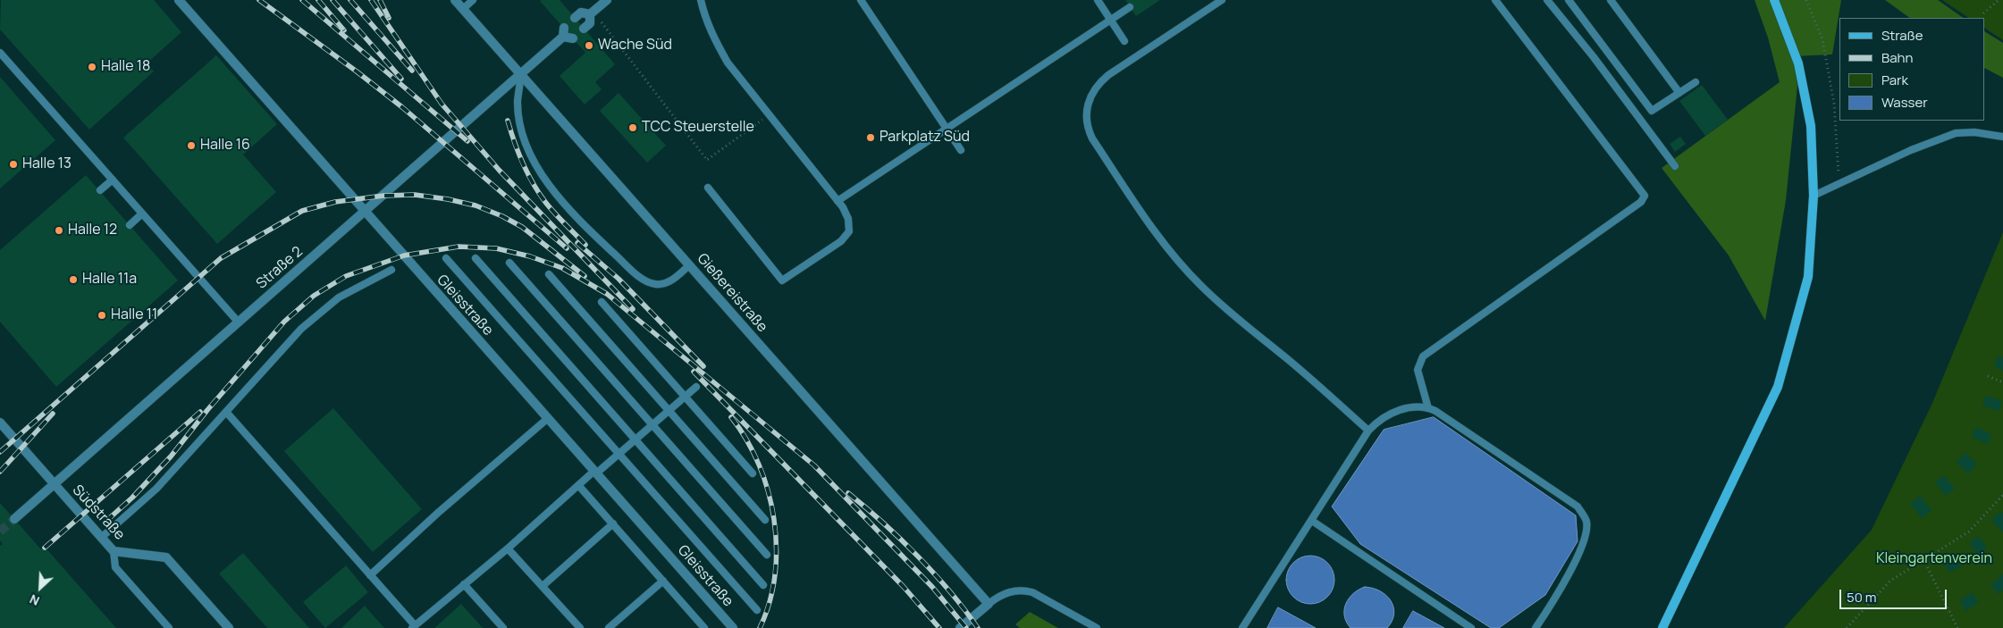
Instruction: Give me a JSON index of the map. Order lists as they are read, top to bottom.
{
  "streets": {
    "street": [
      "Straße 2",
      "Gießereistraße",
      "Gleisstraße",
      "Südstraße"
    ]
  },
  "crossings": [
    ["Straße 2", "Gießereistraße"],
    ["Straße 2", "Gleisstraße"],
    ["Straße 2", "Südstraße"]
  ],
  "parks": ["Kleingartenverein"],
  "places": [
    "Wache Süd",
    "Halle 18",
    "TCC Steuerstelle",
    "Parkplatz Süd",
    "Halle 16",
    "Halle 13",
    "Halle 12",
    "Halle 11a",
    "Halle 11"
  ],
  "legend": [
    "Straße",
    "Bahn",
    "Park",
    "Wasser"
  ],
  "scale_bar": "50 m",
  "north": "bottom left"
}
